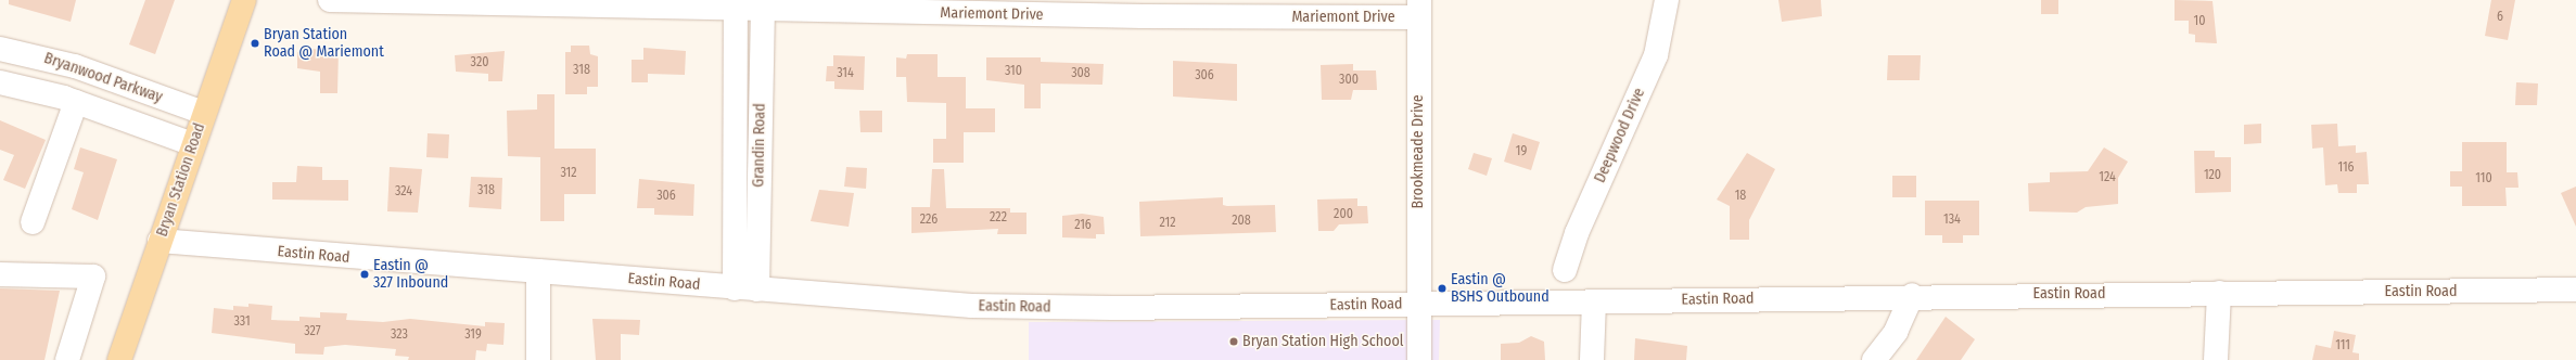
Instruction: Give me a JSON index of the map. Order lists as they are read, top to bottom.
{
  "streets": {
    "main road": ["Bryan Station Road"],
    "street": [
      "Mariemont Drive",
      "Bryanwood Parkway",
      "Deepwood Drive",
      "Grandin Road",
      "Brookmeade Drive",
      "Eastin Road"
    ]
  },
  "crossings": [
    ["Mariemont Drive", "Grandin Road"],
    ["Mariemont Drive", "Brookmeade Drive"],
    ["Bryanwood Parkway", "Bryan Station Road"],
    ["Grandin Road", "Eastin Road"],
    ["Brookmeade Drive", "Eastin Road"],
    ["Bryan Station Road", "Eastin Road"]
  ],
  "places": [
    "Bryan Station Road @ Mariemont",
    "Eastin @ 327 Inbound",
    "Eastin @ BSHS Outbound",
    "Bryan Station High School"
  ],
  "house_numbers": [
    "6",
    "10",
    "320",
    "318",
    "310",
    "314",
    "308",
    "306",
    "300",
    "19",
    "116",
    "312",
    "120",
    "124",
    "110",
    "318",
    "324",
    "306",
    "18",
    "200",
    "222",
    "226",
    "134",
    "208",
    "212",
    "216",
    "331",
    "327",
    "323",
    "319",
    "111"
  ]
}
